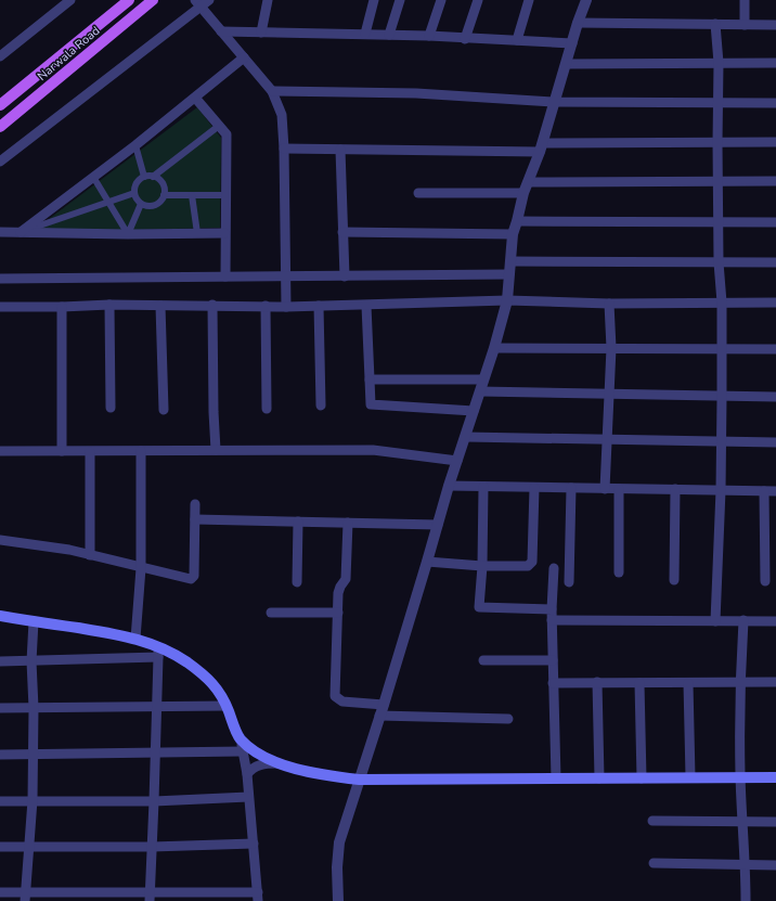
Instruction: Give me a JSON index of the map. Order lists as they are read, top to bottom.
{
  "streets": {
    "main road": ["Narwala Road"]
  }
}
